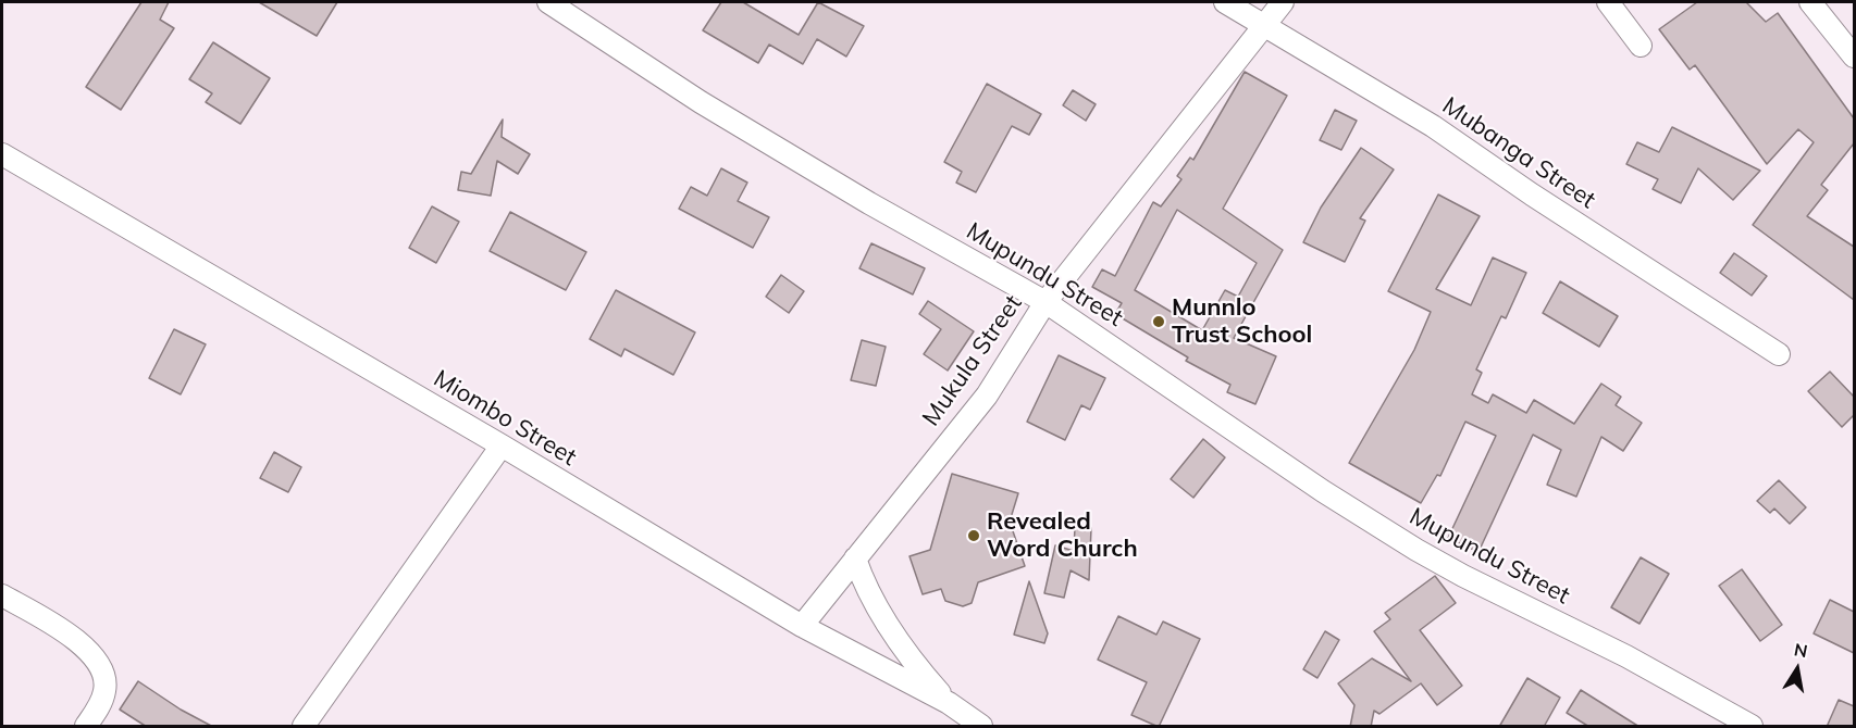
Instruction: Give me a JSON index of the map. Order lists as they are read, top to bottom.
{
  "streets": {
    "street": [
      "Mubanga Street",
      "Mupundu Street",
      "Mukula Street",
      "Miombo Street"
    ]
  },
  "crossings": [
    ["Mubanga Street", "Mukula Street"],
    ["Mupundu Street", "Mukula Street"],
    ["Mukula Street", "Miombo Street"]
  ],
  "places": ["Munnlo Trust School", "Revealed Word Church"],
  "north": "top"
}
